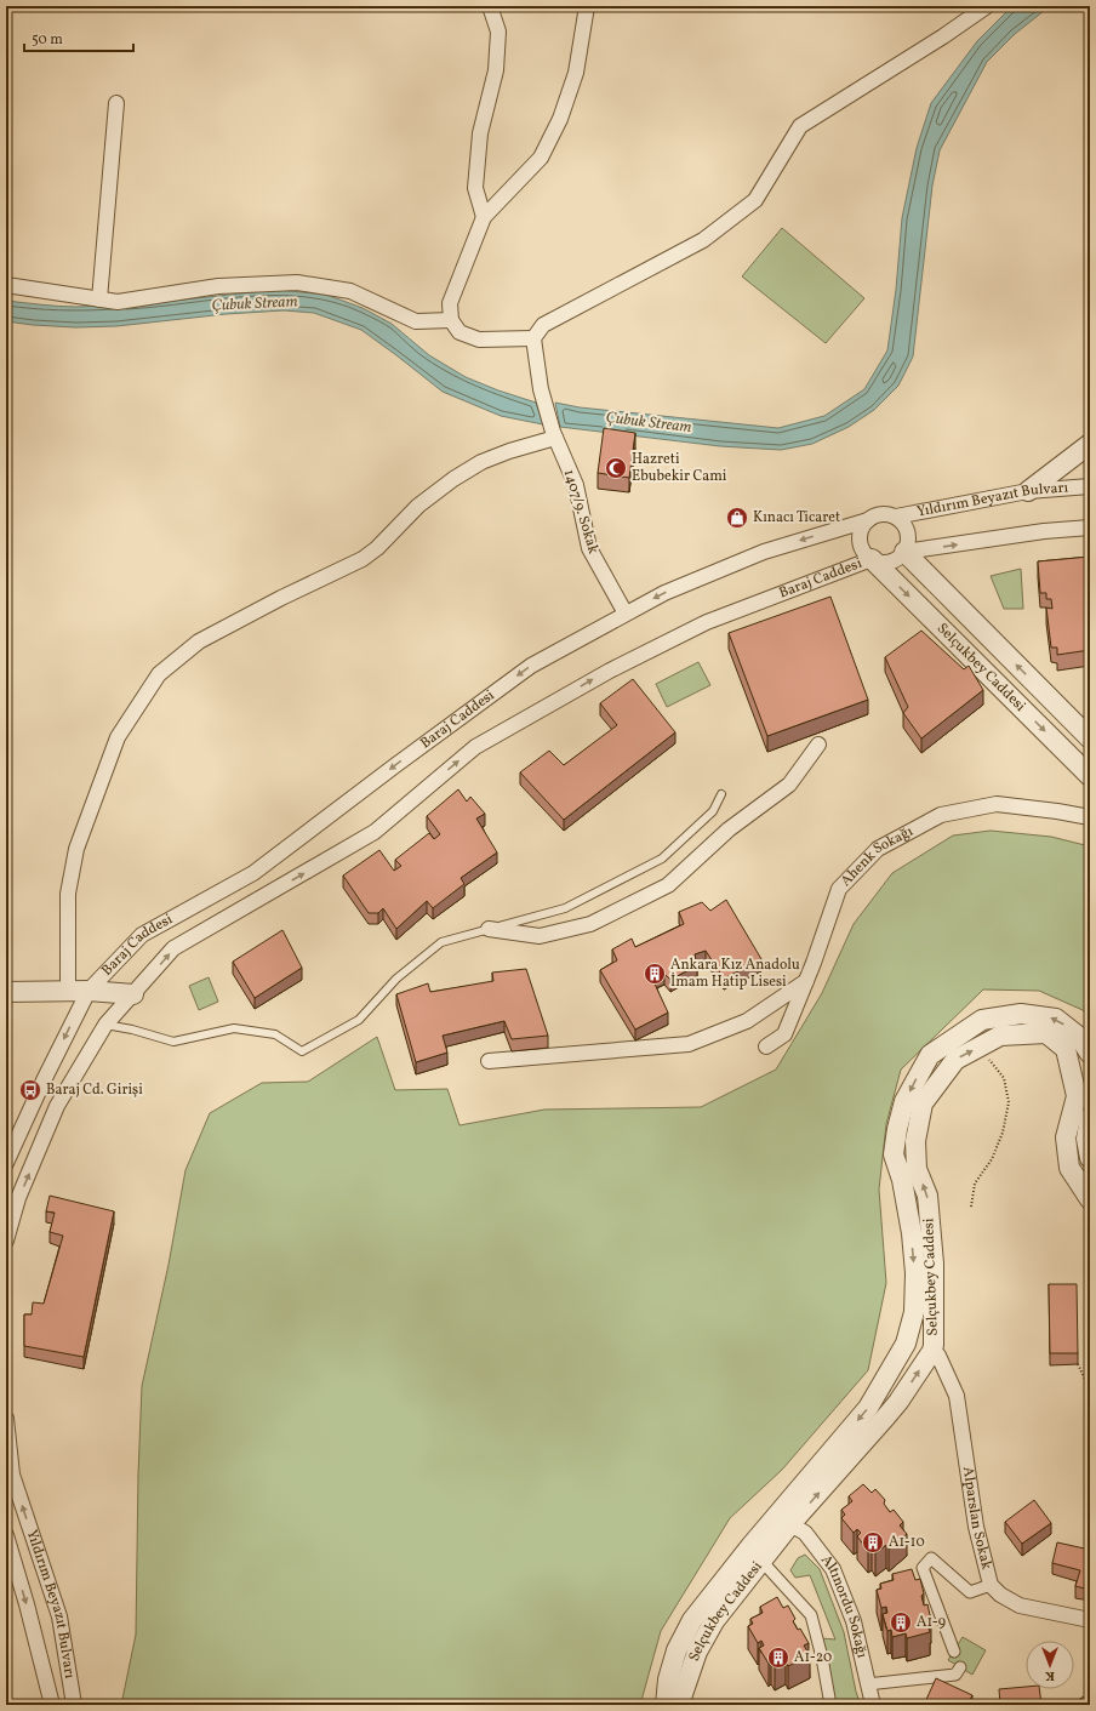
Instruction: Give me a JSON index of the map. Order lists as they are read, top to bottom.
{
  "streets": {
    "street": [
      "Yıldırım Beyazıt Bulvarı",
      "1407/9. Sokak",
      "Baraj Caddesi",
      "Selçukbey Caddesi",
      "Ahenk Sokağı",
      "Alparslan Sokak",
      "Altınordu Sokağı"
    ]
  },
  "crossings": [
    ["Yıldırım Beyazıt Bulvarı", "Baraj Caddesi"],
    ["Yıldırım Beyazıt Bulvarı", "Selçukbey Caddesi"],
    ["1407/9. Sokak", "Baraj Caddesi"],
    ["Baraj Caddesi", "Selçukbey Caddesi"],
    ["Selçukbey Caddesi", "Alparslan Sokak"],
    ["Selçukbey Caddesi", "Altınordu Sokağı"]
  ],
  "water": ["Çubuk Stream"],
  "places": {
    "mosque": ["Hazreti Ebubekir Cami"],
    "shop": ["Kınacı Ticaret"],
    "building": [
      "Ankara Kız Anadolu İmam Hatip Lisesi",
      "A1-10",
      "A1-9",
      "A1-20"
    ],
    "bus stop": ["Baraj Cd. Girişi"]
  },
  "scale_bar": "50 m",
  "north": "bottom"
}
